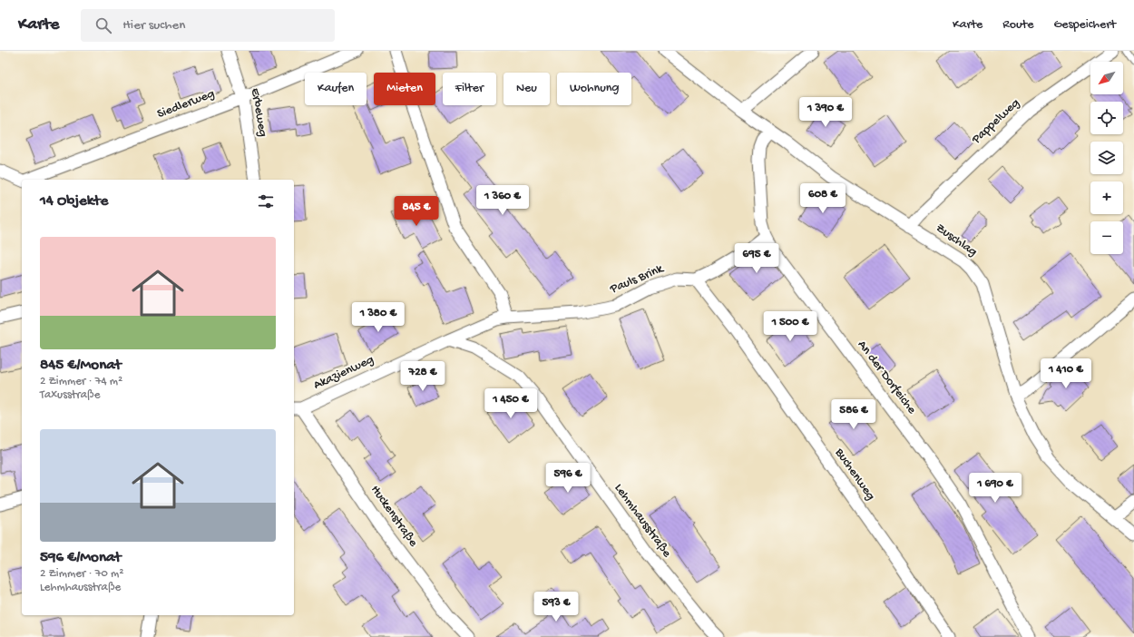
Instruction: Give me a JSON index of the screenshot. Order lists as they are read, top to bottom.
{
  "streets": {
    "street": [
      "Siedlerweg",
      "Erbeweg",
      "Pappelweg",
      "Zuschlag",
      "Pauls Brink",
      "Akazienweg",
      "An der Dorfeiche",
      "Buchenweg",
      "Huckenstraße",
      "Lehmhausstraße"
    ]
  },
  "crossings": [
    ["Siedlerweg", "Erbeweg"],
    ["Pappelweg", "Zuschlag"],
    ["Zuschlag", "An der Dorfeiche"],
    ["Pauls Brink", "Akazienweg"],
    ["Pauls Brink", "An der Dorfeiche"],
    ["Pauls Brink", "Buchenweg"],
    ["Akazienweg", "Huckenstraße"],
    ["Akazienweg", "Lehmhausstraße"]
  ],
  "north": "bottom left",
  "page": {
    "header": "Karte",
    "search": "Hier suchen",
    "nav": ["Karte", "Route", "Gespeichert"],
    "map_buttons": ["+", "−"],
    "chip": [
      "Kaufen",
      "Mieten",
      "Filter",
      "Neu",
      "Wohnung"
    ],
    "price": [
      "1 390 €",
      "608 €",
      "1 360 €",
      "845 €",
      "695 €",
      "1 380 €",
      "1 500 €",
      "1 410 €",
      "728 €",
      "1 450 €",
      "586 €",
      "596 €",
      "1 690 €",
      "593 €"
    ],
    "heading": "14 Objekte",
    "list": [
      {
        "name": "845 €/Monat",
        "note": "2 Zimmer · 74 m² · Taxusstraße"
      },
      {
        "name": "596 €/Monat",
        "note": "2 Zimmer · 70 m² · Lehmhausstraße"
      }
    ]
  }
}
